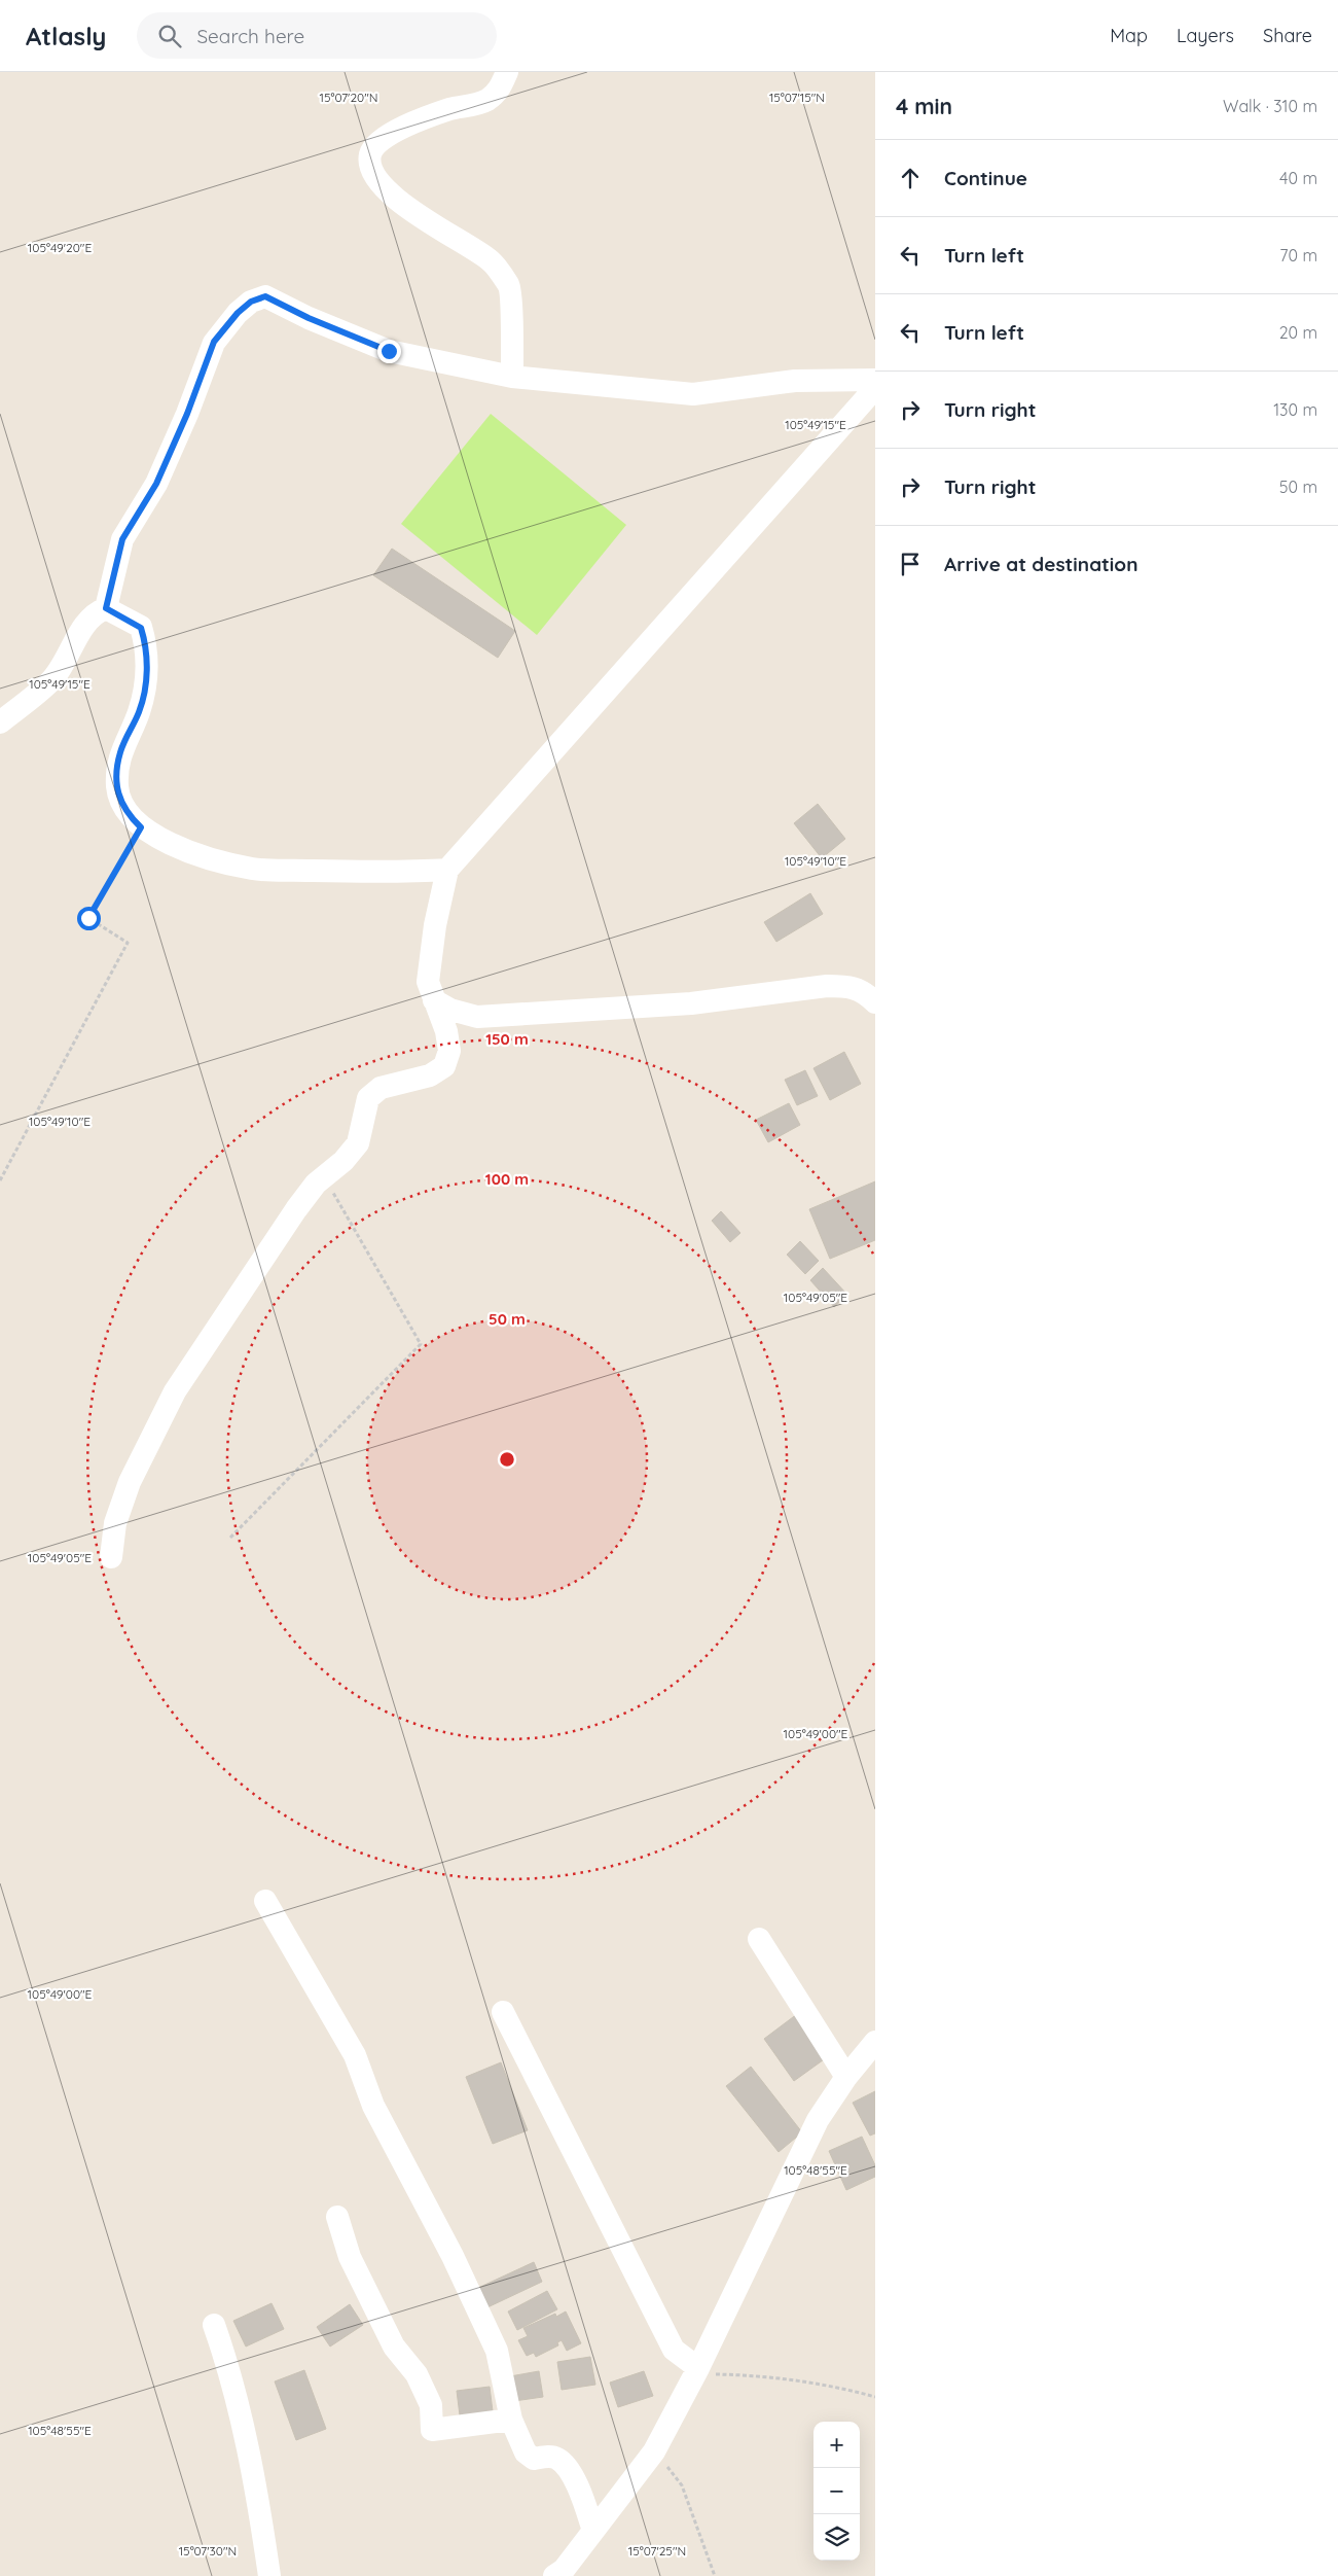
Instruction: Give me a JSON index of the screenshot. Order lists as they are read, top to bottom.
{
  "page": {
    "header": "Atlasly",
    "search": "Search here",
    "nav": ["Map", "Layers", "Share"],
    "heading": ["4 min", "Walk · 310 m"],
    "list": [
      ["Continue", "40 m"],
      ["Turn left", "70 m"],
      ["Turn left", "20 m"],
      ["Turn right", "130 m"],
      ["Turn right", "50 m"],
      "Arrive at destination"
    ],
    "map_buttons": ["+", "−"]
  },
  "coordinates": [
    "15°07'20\"N",
    "15°07'15\"N",
    "105°49'20\"E",
    "105°49'15\"E",
    "105°49'10\"E",
    "105°49'05\"E",
    "105°49'00\"E",
    "105°48'55\"E",
    "15°07'30\"N",
    "15°07'25\"N"
  ],
  "rings": ["150 m", "100 m", "50 m"]
}
